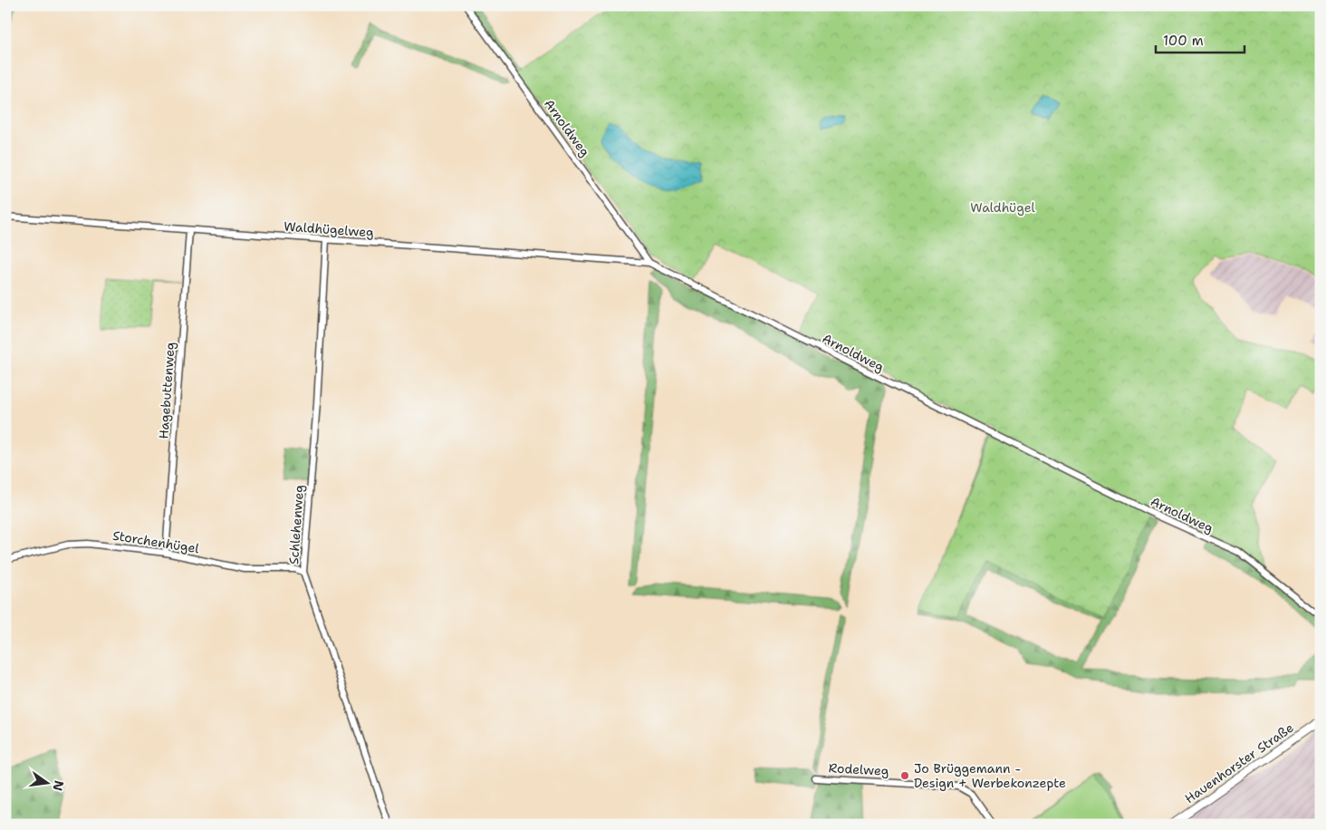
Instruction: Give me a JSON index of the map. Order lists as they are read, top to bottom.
{
  "streets": {
    "street": [
      "Arnoldweg",
      "Waldhügelweg",
      "Hagebuttenweg",
      "Schlehenweg",
      "Storchenhügel",
      "Hauenhorster Straße",
      "Rodelweg"
    ]
  },
  "crossings": [
    ["Arnoldweg", "Waldhügelweg"],
    ["Waldhügelweg", "Hagebuttenweg"],
    ["Waldhügelweg", "Schlehenweg"],
    ["Hagebuttenweg", "Storchenhügel"],
    ["Schlehenweg", "Storchenhügel"]
  ],
  "parks": ["Waldhügel"],
  "places": ["Jo Brüggemann - Design + Werbekonzepte"],
  "scale_bar": "100 m",
  "north": "right"
}
